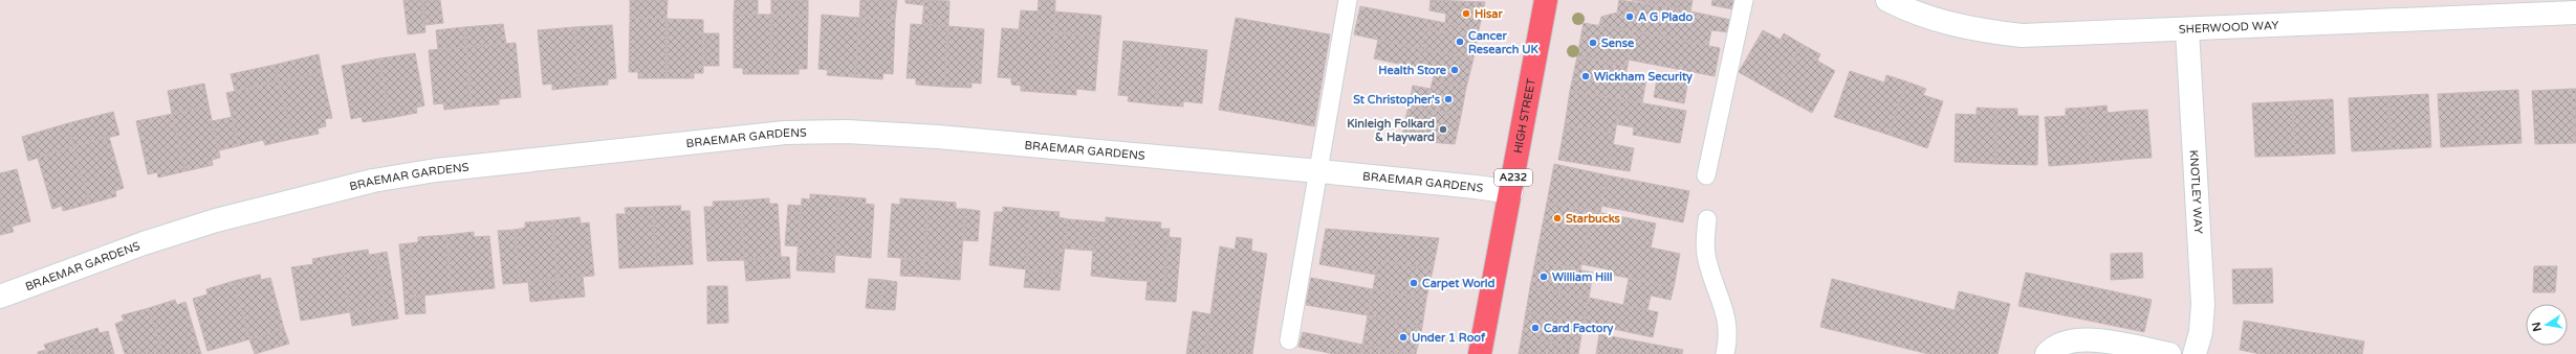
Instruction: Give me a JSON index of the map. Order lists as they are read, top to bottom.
{
  "streets": {
    "highway": ["HIGH STREET", "A232"],
    "street": ["SHERWOOD WAY", "BRAEMAR GARDENS", "KNOTLEY WAY"]
  },
  "crossings": [
    ["SHERWOOD WAY", "KNOTLEY WAY"],
    ["HIGH STREET", "BRAEMAR GARDENS"]
  ],
  "places": [
    "Hisar",
    "A G Plado",
    "Cancer Research UK",
    "Sense",
    "Health Store",
    "Wickham Security",
    "St Christopher's",
    "Kinleigh Folkard & Hayward",
    "Starbucks",
    "William Hill",
    "Carpet World",
    "Card Factory",
    "Under 1 Roof"
  ],
  "north": "left"
}
